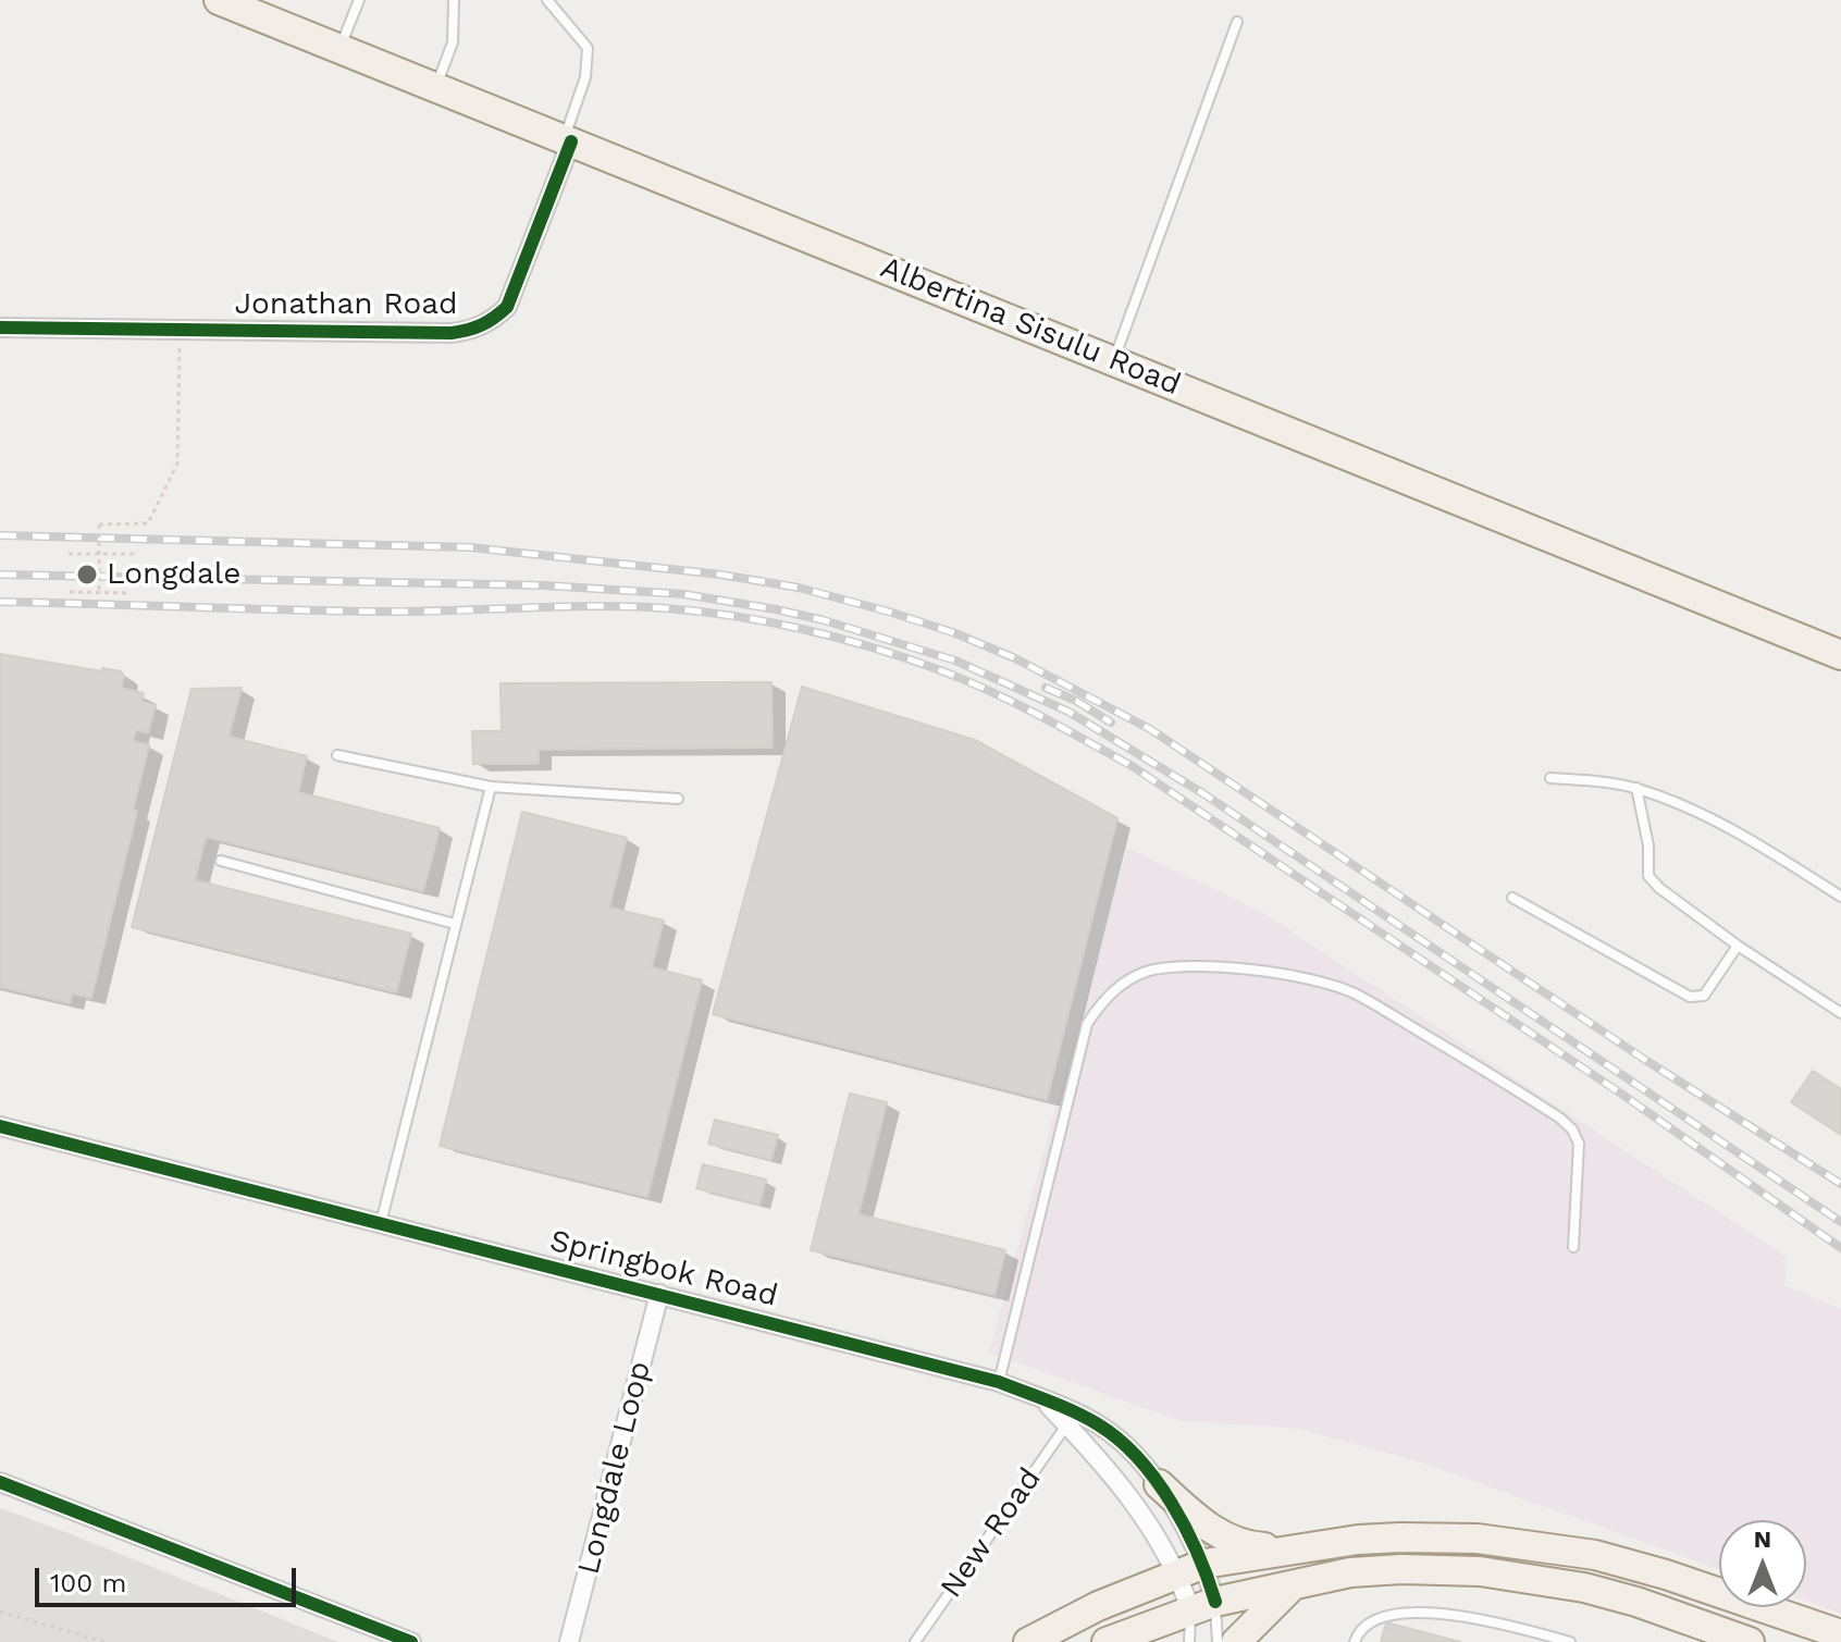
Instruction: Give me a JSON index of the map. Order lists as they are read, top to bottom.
{
  "streets": {
    "main road": ["Albertina Sisulu Road"],
    "street": ["Jonathan Road", "Springbok Road", "Longdale Loop"],
    "lane": ["New Road"]
  },
  "crossings": [
    ["Jonathan Road", "Albertina Sisulu Road"],
    ["Springbok Road", "Longdale Loop"],
    ["Springbok Road", "New Road"]
  ],
  "places": ["Longdale"],
  "scale_bar": "100 m",
  "north": "top"
}
